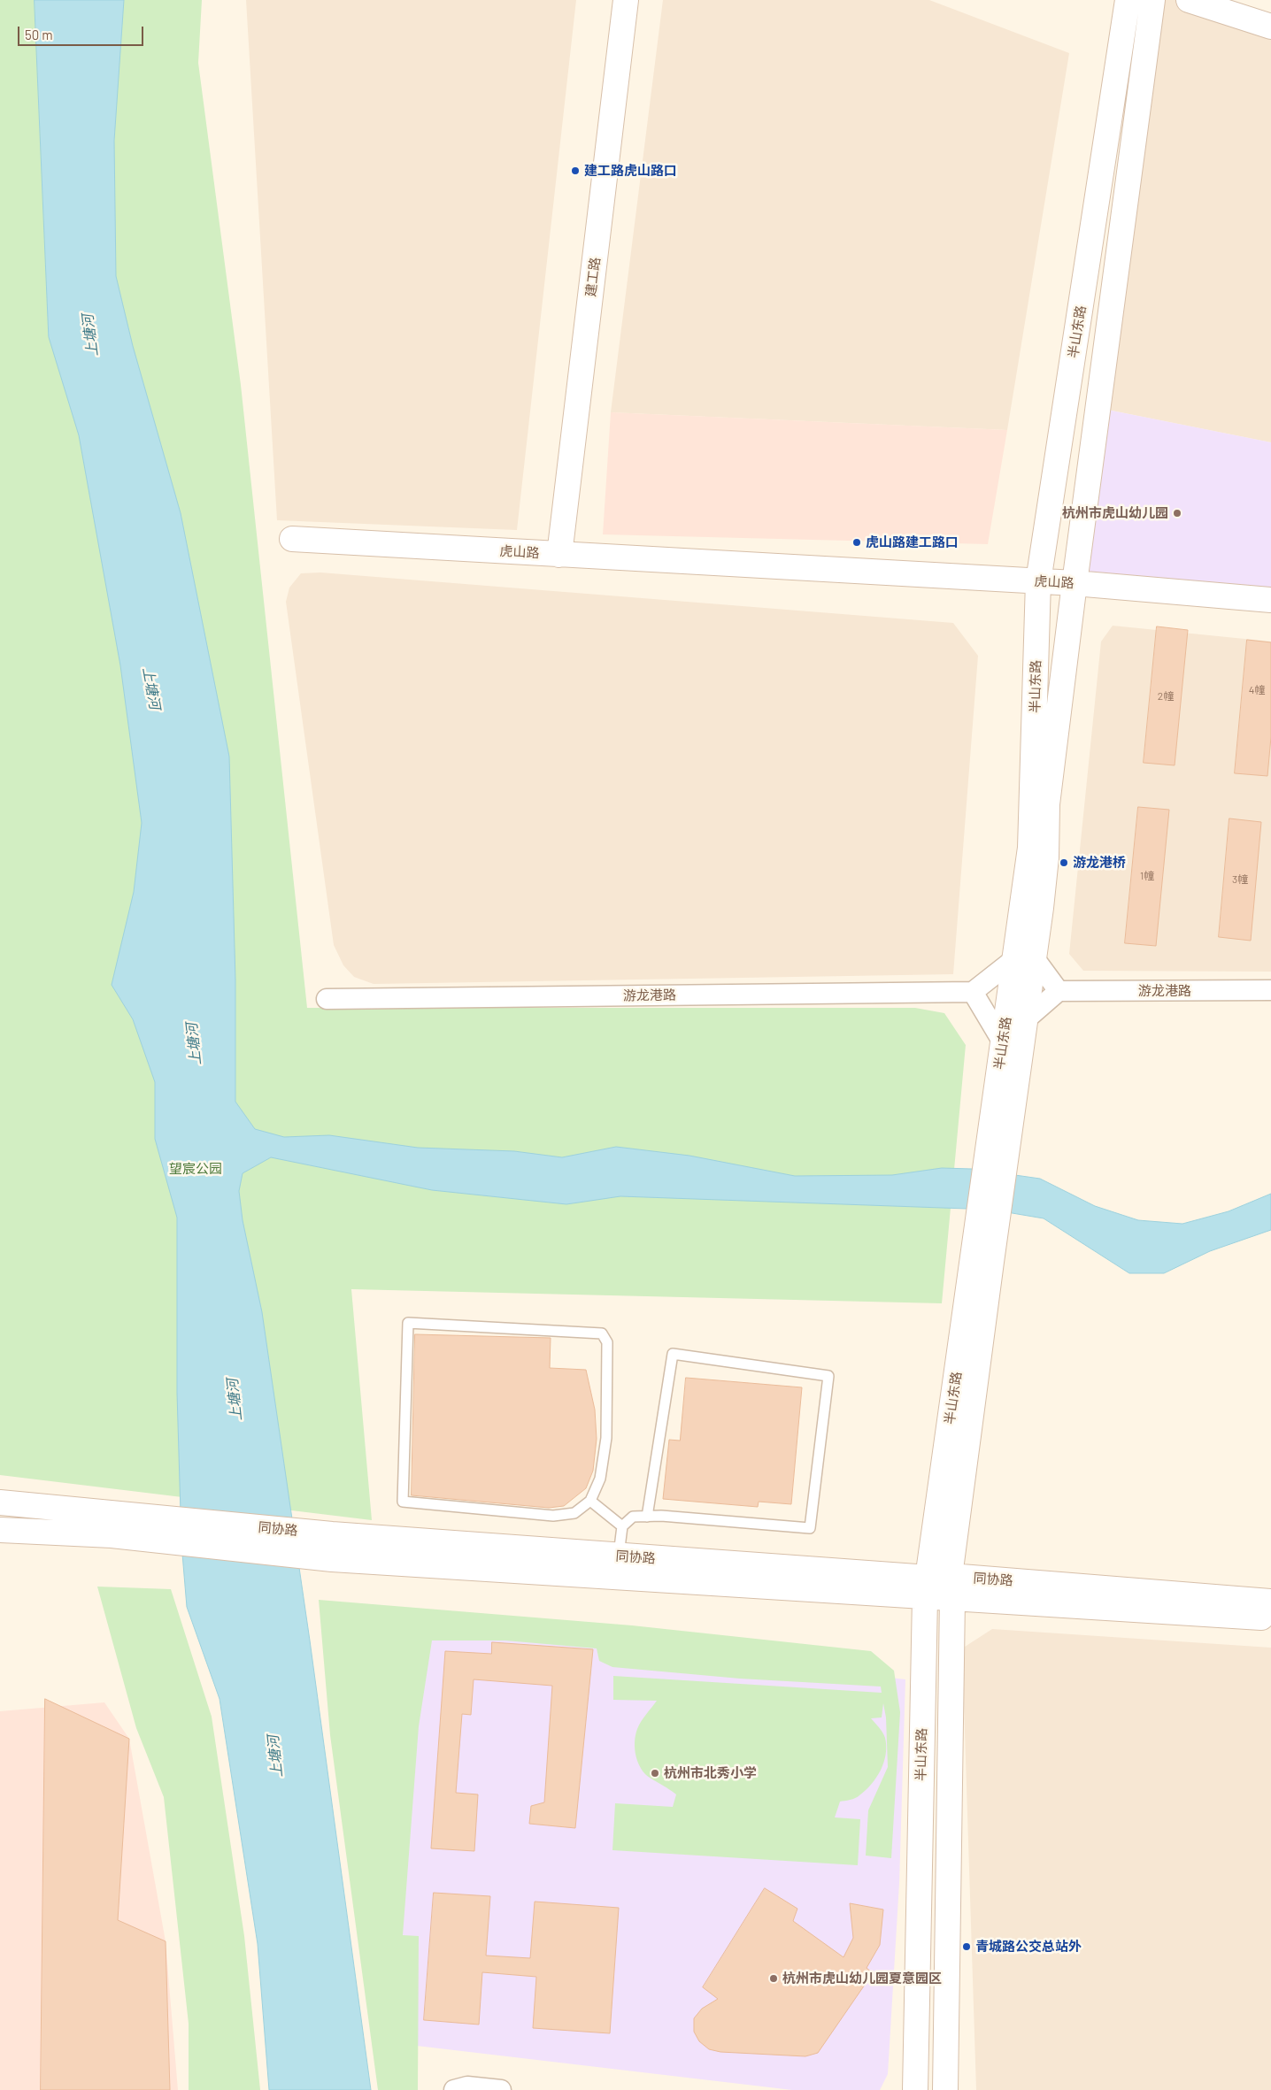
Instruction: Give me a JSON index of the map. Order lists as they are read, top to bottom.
{
  "streets": {
    "main road": [
      "建工路",
      "半山东路",
      "虎山路",
      "同协路"
    ],
    "street": ["游龙港路"]
  },
  "crossings": [
    ["建工路", "虎山路"],
    ["半山东路", "虎山路"],
    ["半山东路", "同协路"]
  ],
  "water": ["上塘河"],
  "parks": ["望宸公园"],
  "places": [
    "建工路虎山路口",
    "杭州市虎山幼儿园",
    "虎山路建工路口",
    "游龙港桥",
    "杭州市北秀小学",
    "青城路公交总站外",
    "杭州市虎山幼儿园夏意园区"
  ],
  "house_numbers": [
    "4幢",
    "2幢",
    "1幢",
    "3幢"
  ],
  "scale_bar": "50 m"
}
